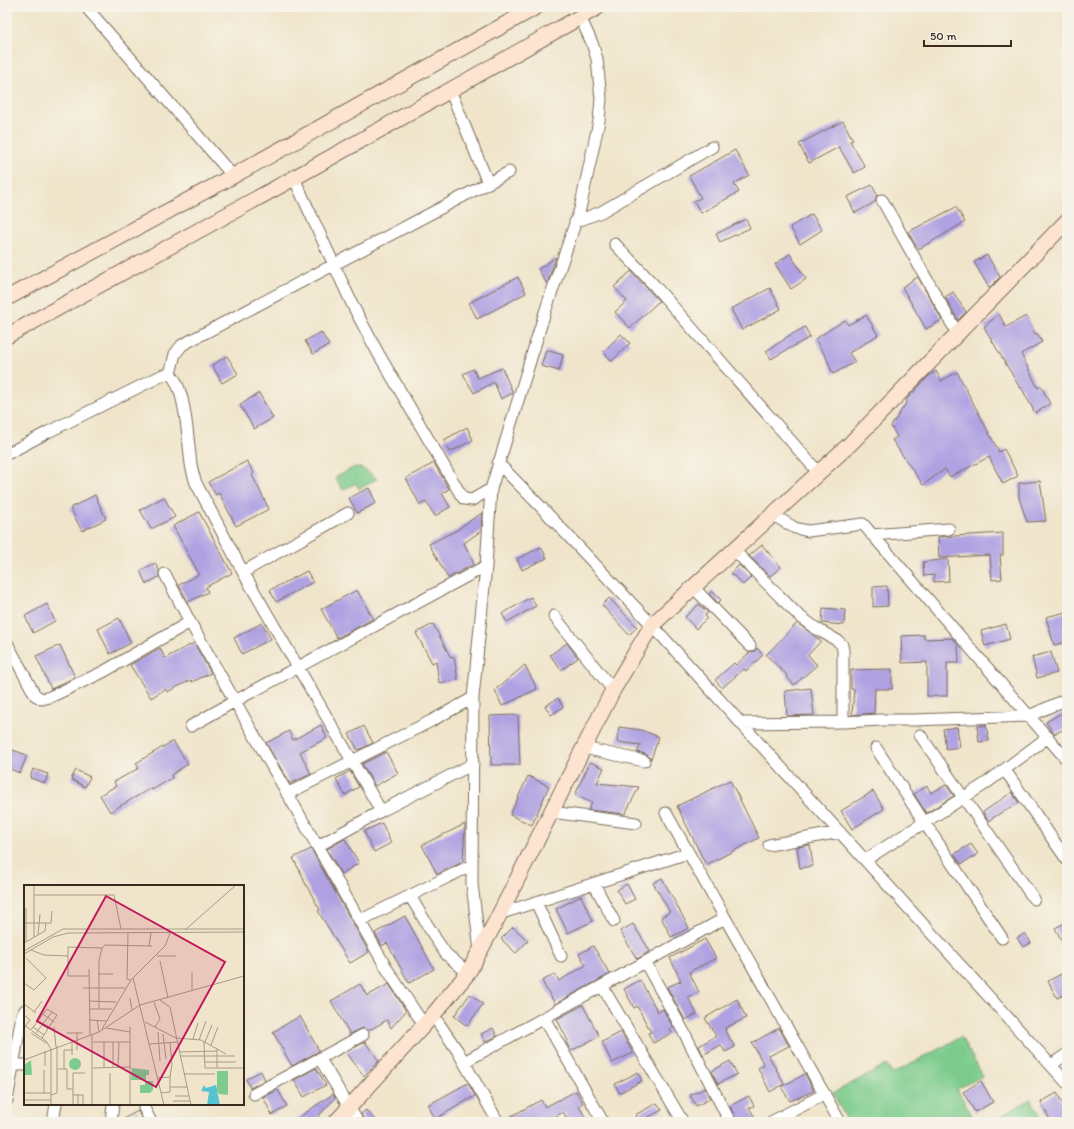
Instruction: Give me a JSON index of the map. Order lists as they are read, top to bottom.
{
  "scale_bar": "50 m"
}
